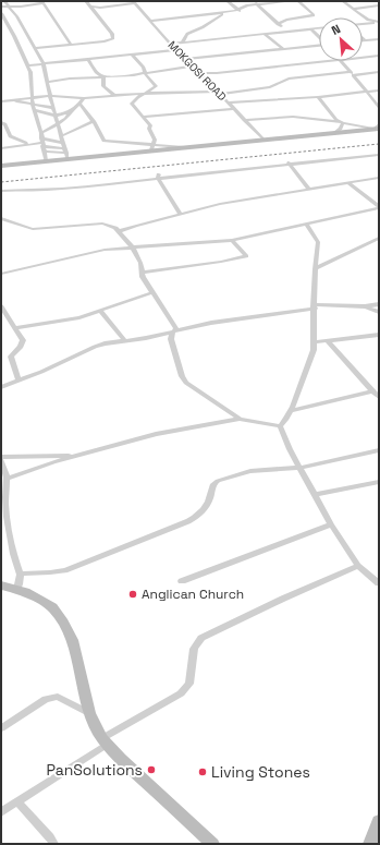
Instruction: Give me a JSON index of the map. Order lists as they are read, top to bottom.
{
  "streets": {
    "street": ["MOKGOSI ROAD"]
  },
  "places": ["Anglican Church", "PanSolutions", "Living Stones"],
  "north": "top left"
}
